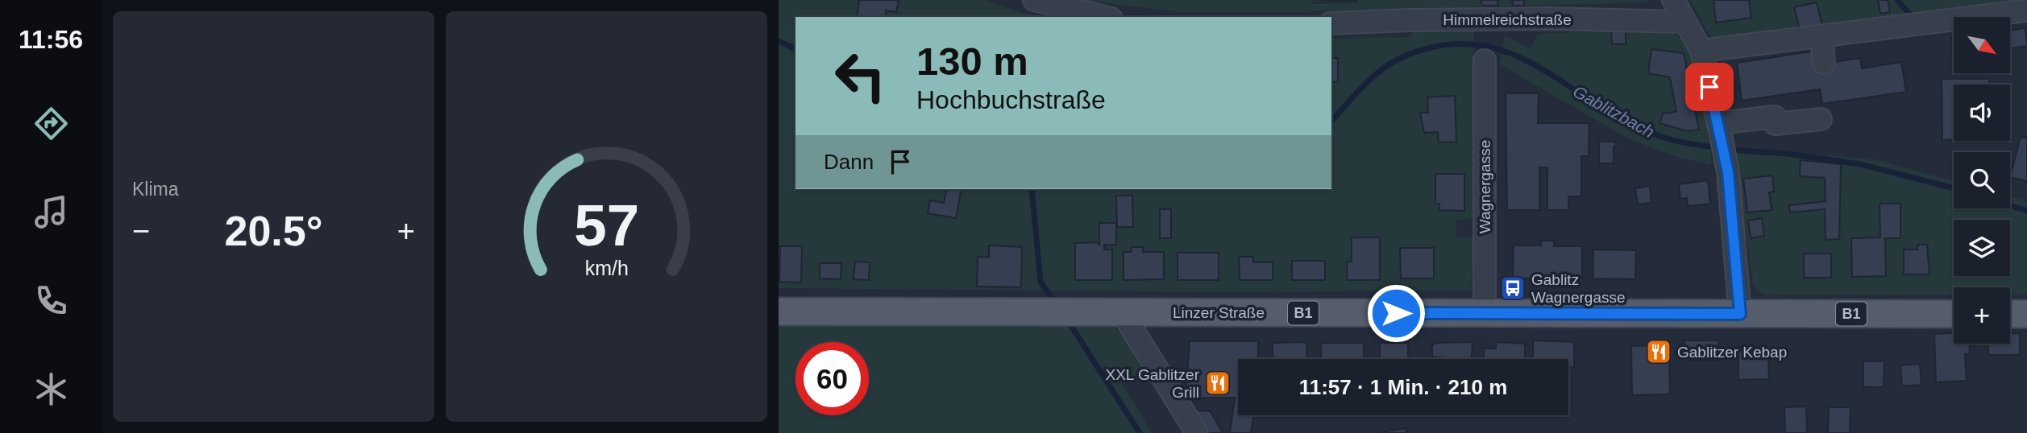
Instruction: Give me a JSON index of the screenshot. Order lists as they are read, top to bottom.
{
  "streets": {
    "main road": ["Linzer Straße", "B1"],
    "street": ["Himmelreichstraße", "Wagnergasse"]
  },
  "crossings": [
    ["Wagnergasse", "Linzer Straße"]
  ],
  "water": ["Gablitzbach"],
  "places": {
    "bus stop": ["Gablitz Wagnergasse"],
    "restaurant": ["Gablitzer Kebap", "XXL Gablitzer Grill"]
  },
  "north": "bottom right",
  "page": {
    "tabs": "11:56",
    "tile": "Klima",
    "map_buttons": "+",
    "turn": ["130 m", "Hochbuchstraße"],
    "then": "Dann",
    "heat": ["−", "20.5°", "+"],
    "limit": "60",
    "trip": "11:57 · 1 Min. · 210 m",
    "gauge": ["57", "km/h"]
  }
}
